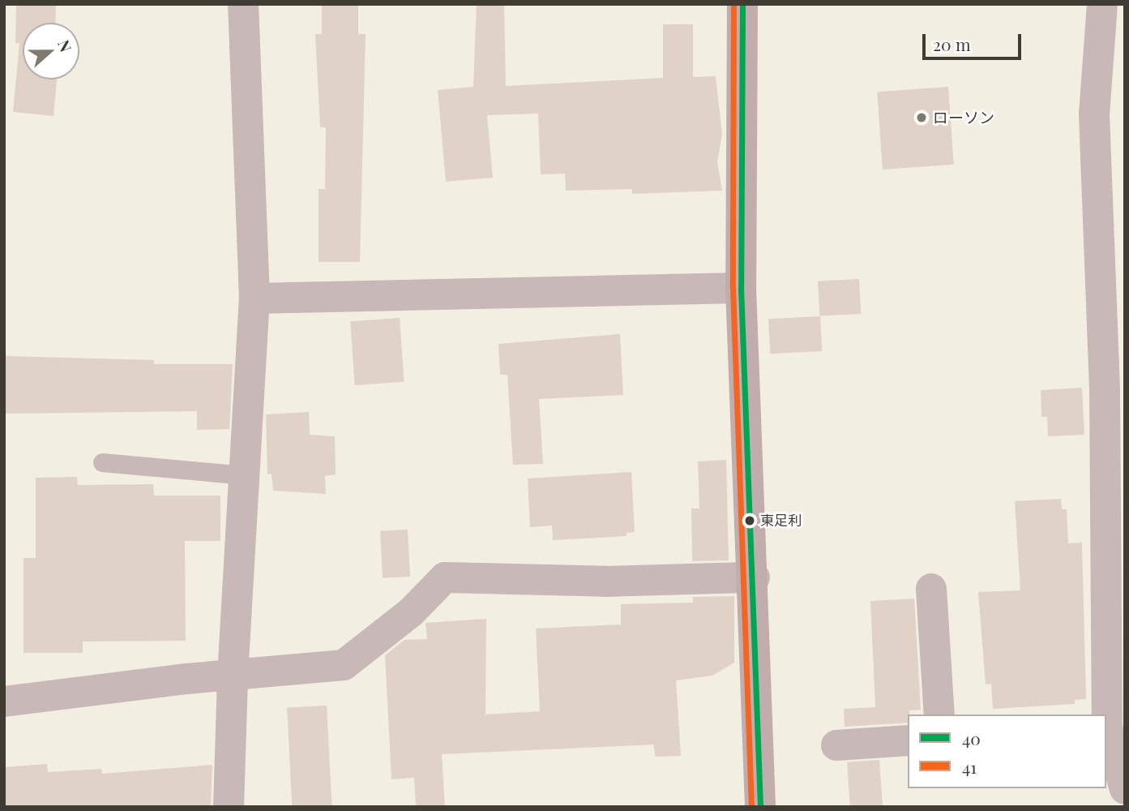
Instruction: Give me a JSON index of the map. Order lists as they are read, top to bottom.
{
  "places": ["ローソン", "東足利"],
  "lines": ["transit line 40", "transit line 41"],
  "legend": ["40", "41"],
  "scale_bar": "20 m",
  "north": "right"
}
